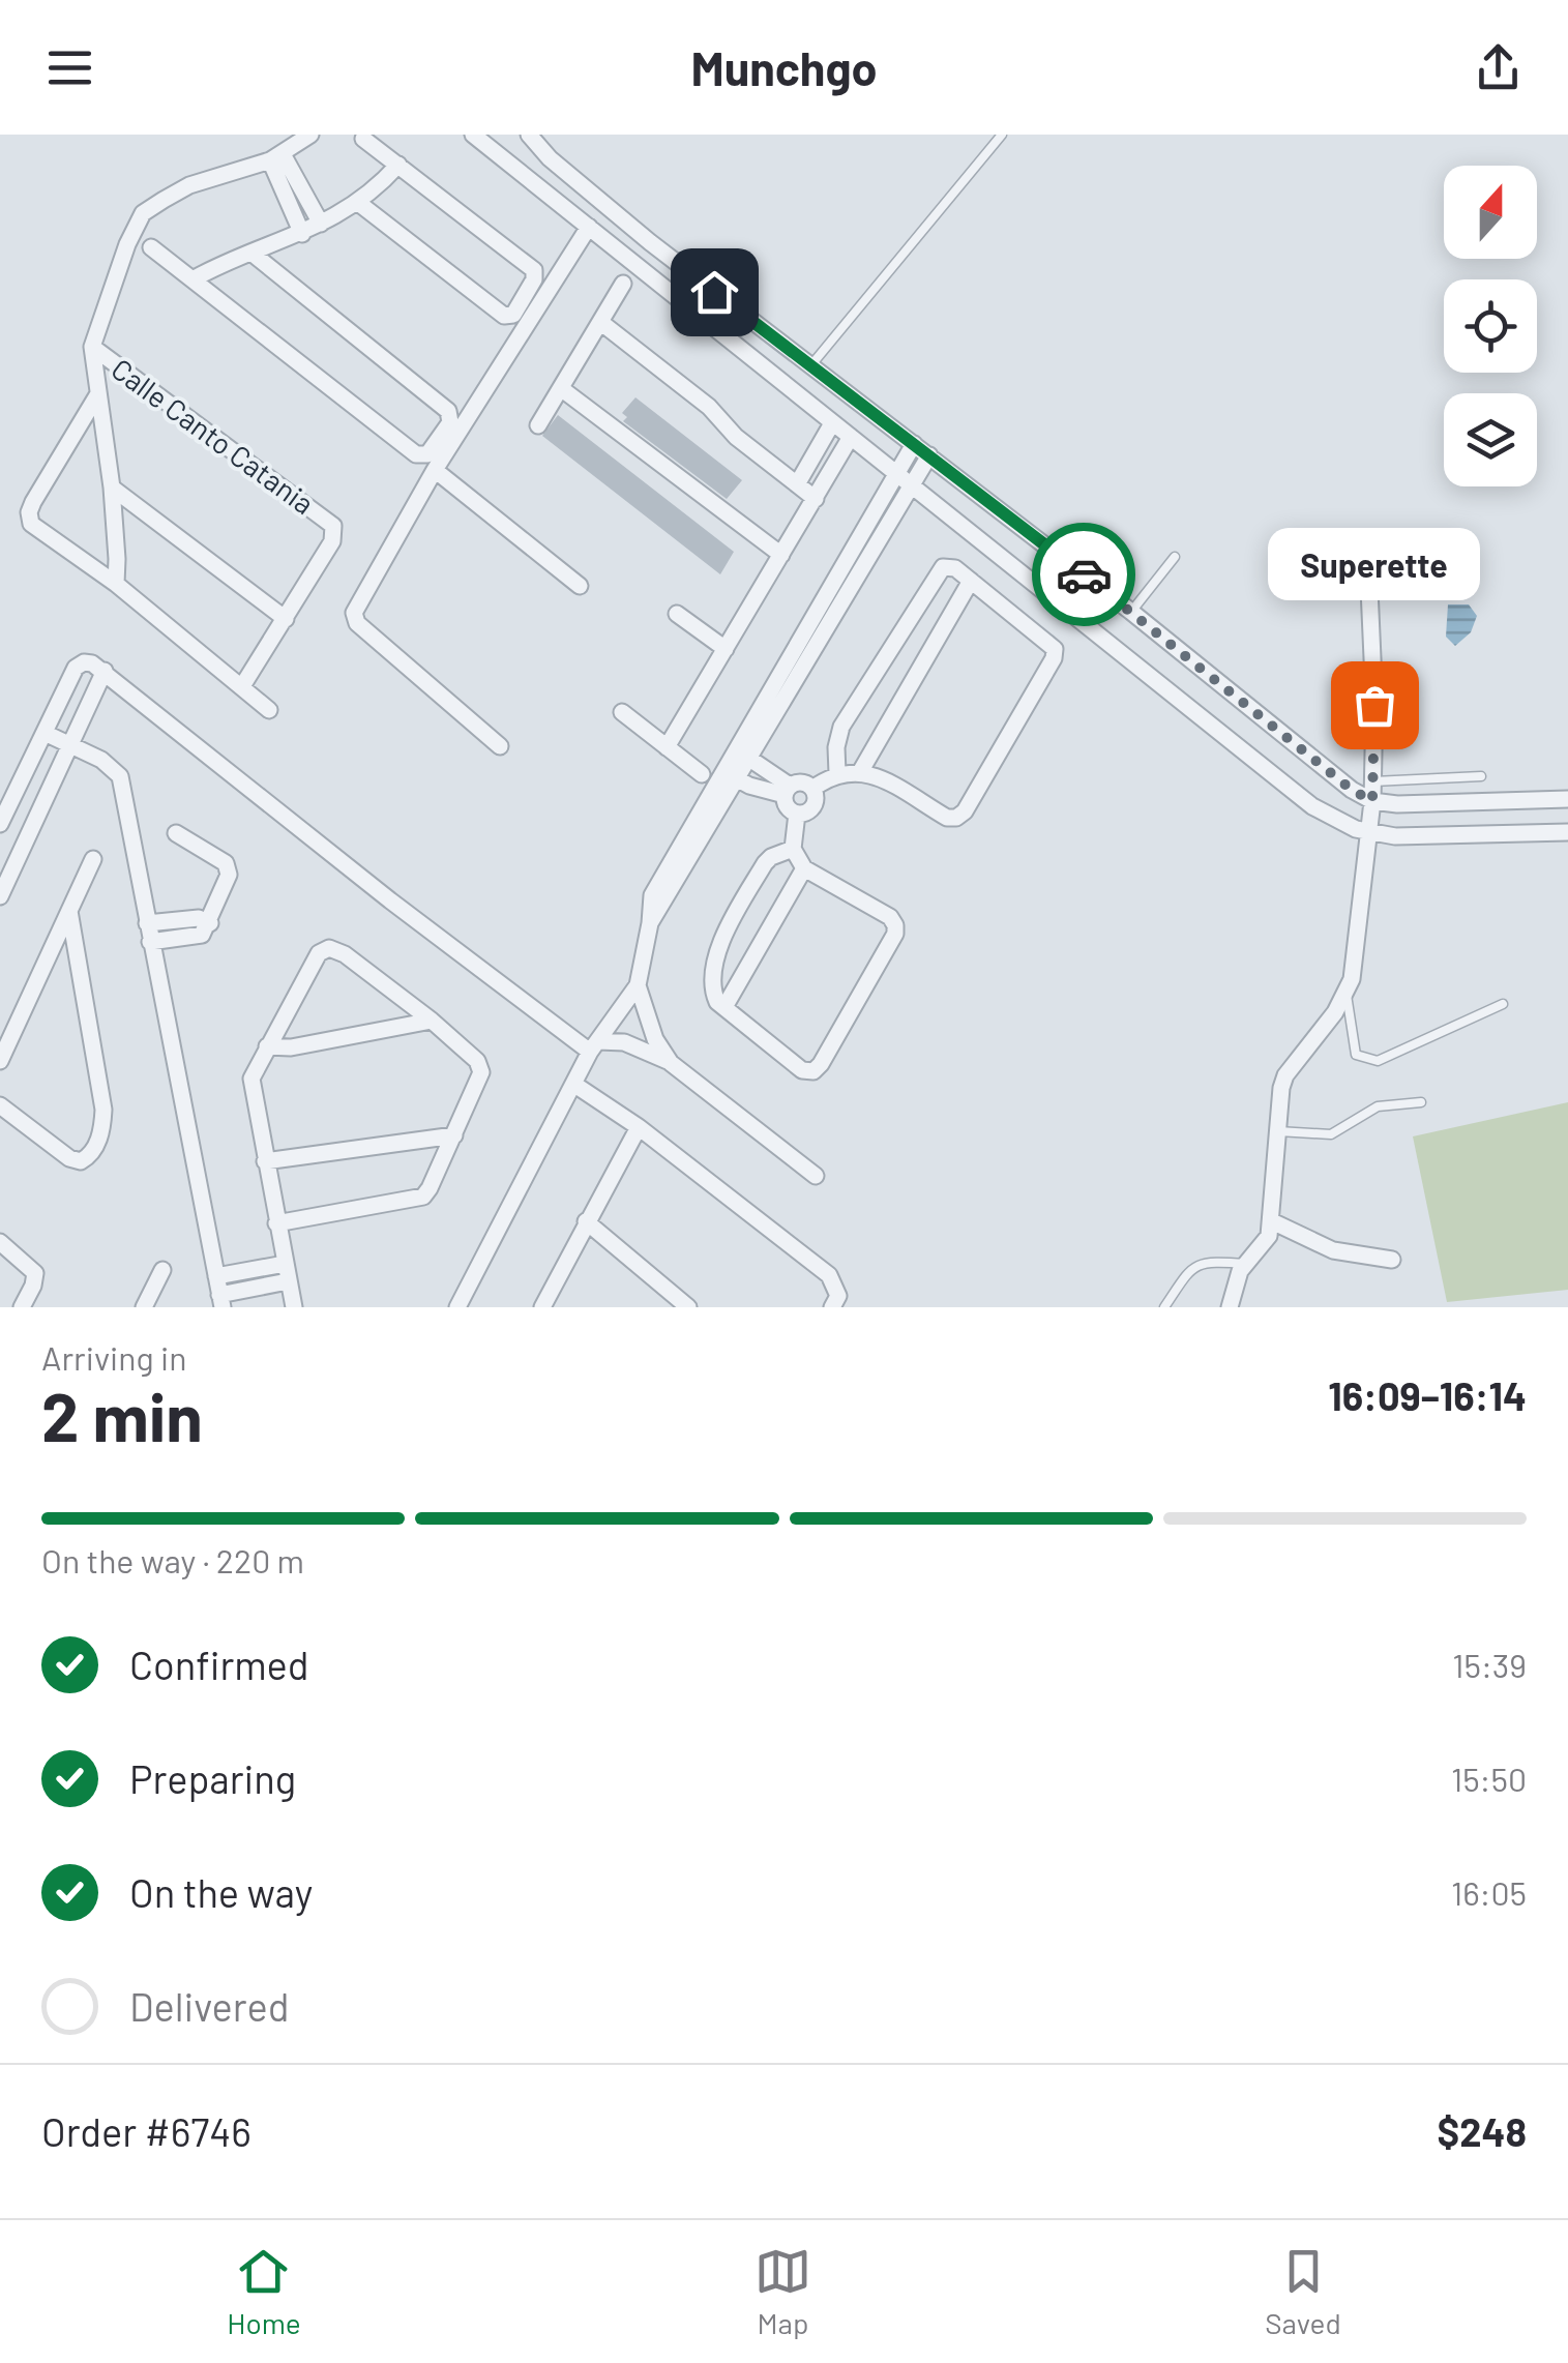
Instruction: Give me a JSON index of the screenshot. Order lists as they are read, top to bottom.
{
  "streets": {
    "street": ["Calle Canto Catania"]
  },
  "places": ["Superette"],
  "north": "top",
  "page": {
    "header": "Munchgo",
    "bubble": "Superette",
    "heading": ["2 min", "Arriving in", "16:09–16:14"],
    "panel": ["Order #6746", "$248"],
    "bar": "On the way · 220 m",
    "list": [
      ["Confirmed", "15:39"],
      ["Preparing", "15:50"],
      ["On the way", "16:05"],
      "Delivered"
    ],
    "tabs": ["Home", "Map", "Saved"]
  }
}
